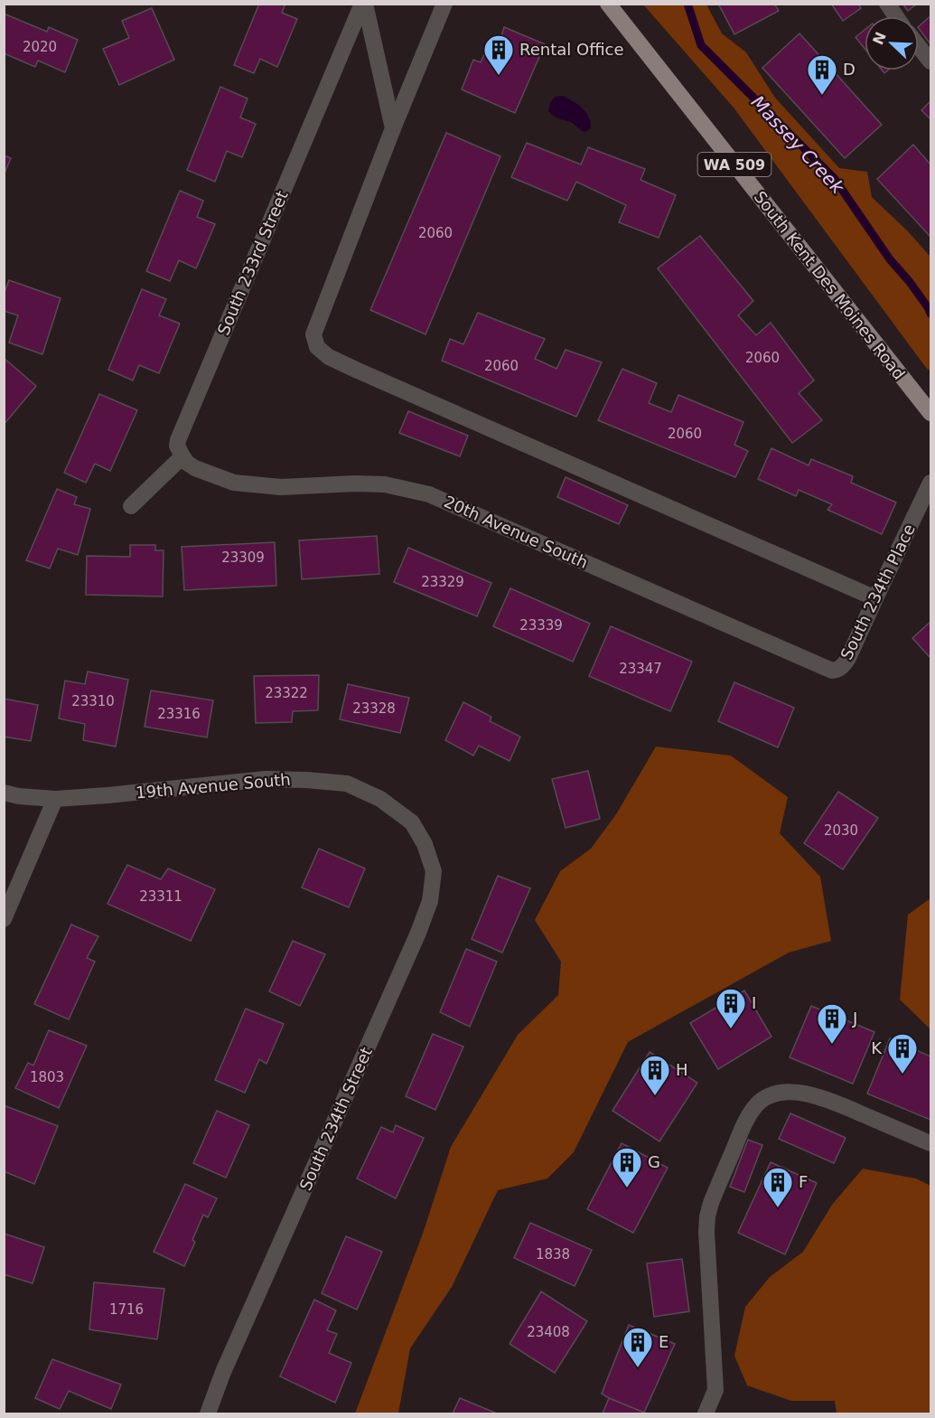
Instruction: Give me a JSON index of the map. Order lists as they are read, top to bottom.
{
  "streets": {
    "main road": ["WA 509", "South Kent Des Moines Road"],
    "street": [
      "South 233rd Street",
      "20th Avenue South",
      "South 234th Place",
      "19th Avenue South",
      "South 234th Street"
    ]
  },
  "crossings": [
    ["South 233rd Street", "20th Avenue South"],
    ["20th Avenue South", "South 234th Place"],
    ["19th Avenue South", "South 234th Street"]
  ],
  "water": ["Massey Creek"],
  "places": {
    "building": [
      "Rental Office",
      "D",
      "I",
      "J",
      "K",
      "H",
      "G",
      "F",
      "E"
    ]
  },
  "house_numbers": [
    "2020",
    "2060",
    "2060",
    "2060",
    "2060",
    "23309",
    "23329",
    "23339",
    "23347",
    "23322",
    "23310",
    "23328",
    "23316",
    "2030",
    "23311",
    "1803",
    "1838",
    "1716",
    "23408"
  ],
  "north": "top left"
}
